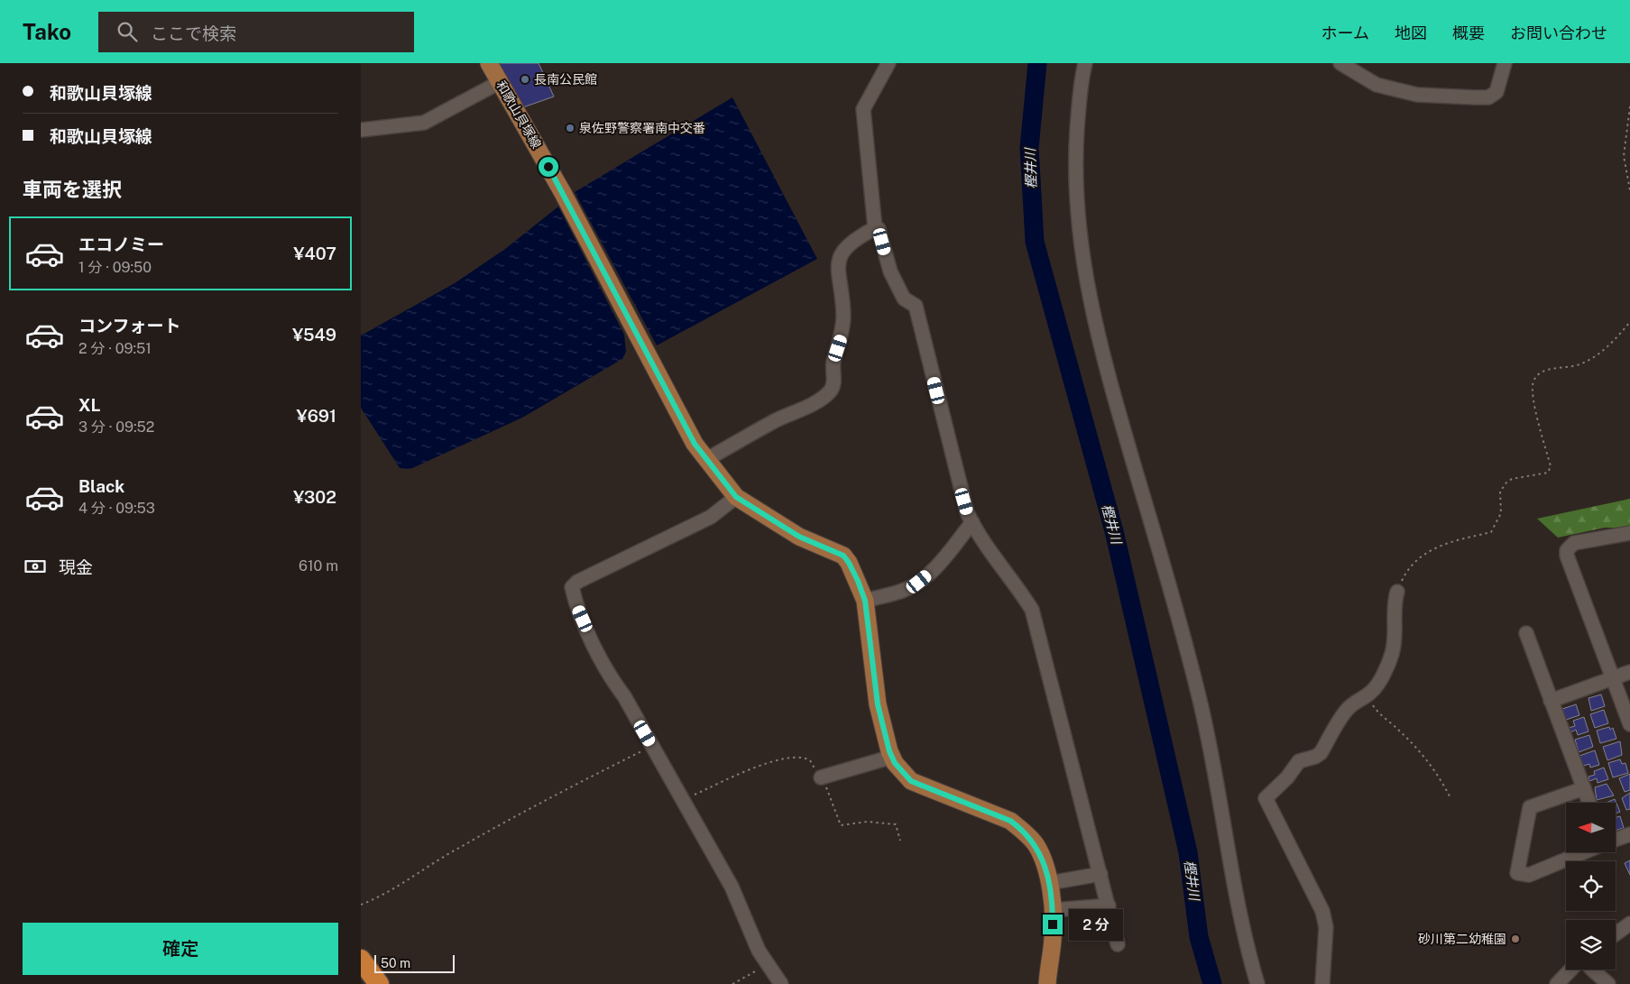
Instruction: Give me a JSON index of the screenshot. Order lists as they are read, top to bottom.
{
  "streets": {
    "main road": ["和歌山貝塚線"]
  },
  "water": ["樫井川"],
  "places": ["長南公民館", "泉佐野警察署南中交番", "砂川第二幼稚園"],
  "scale_bar": "50 m",
  "north": "left",
  "page": {
    "header": "Tako",
    "search": "ここで検索",
    "nav": [
      "ホーム",
      "地図",
      "概要",
      "お問い合わせ"
    ],
    "banner": ["和歌山貝塚線", "和歌山貝塚線"],
    "heading": "車両を選択",
    "list": [
      {
        "name": "エコノミー",
        "note": "1 分 · 09:50",
        "value": "¥407"
      },
      {
        "name": "コンフォート",
        "note": "2 分 · 09:51",
        "value": "¥549"
      },
      {
        "name": "XL",
        "note": "3 分 · 09:52",
        "value": "¥691"
      },
      {
        "name": "Black",
        "note": "4 分 · 09:53",
        "value": "¥302"
      }
    ],
    "pay": ["現金", "610 m"],
    "bubble": "2 分",
    "buttons": "確定",
    "scale": "50 m"
  }
}
